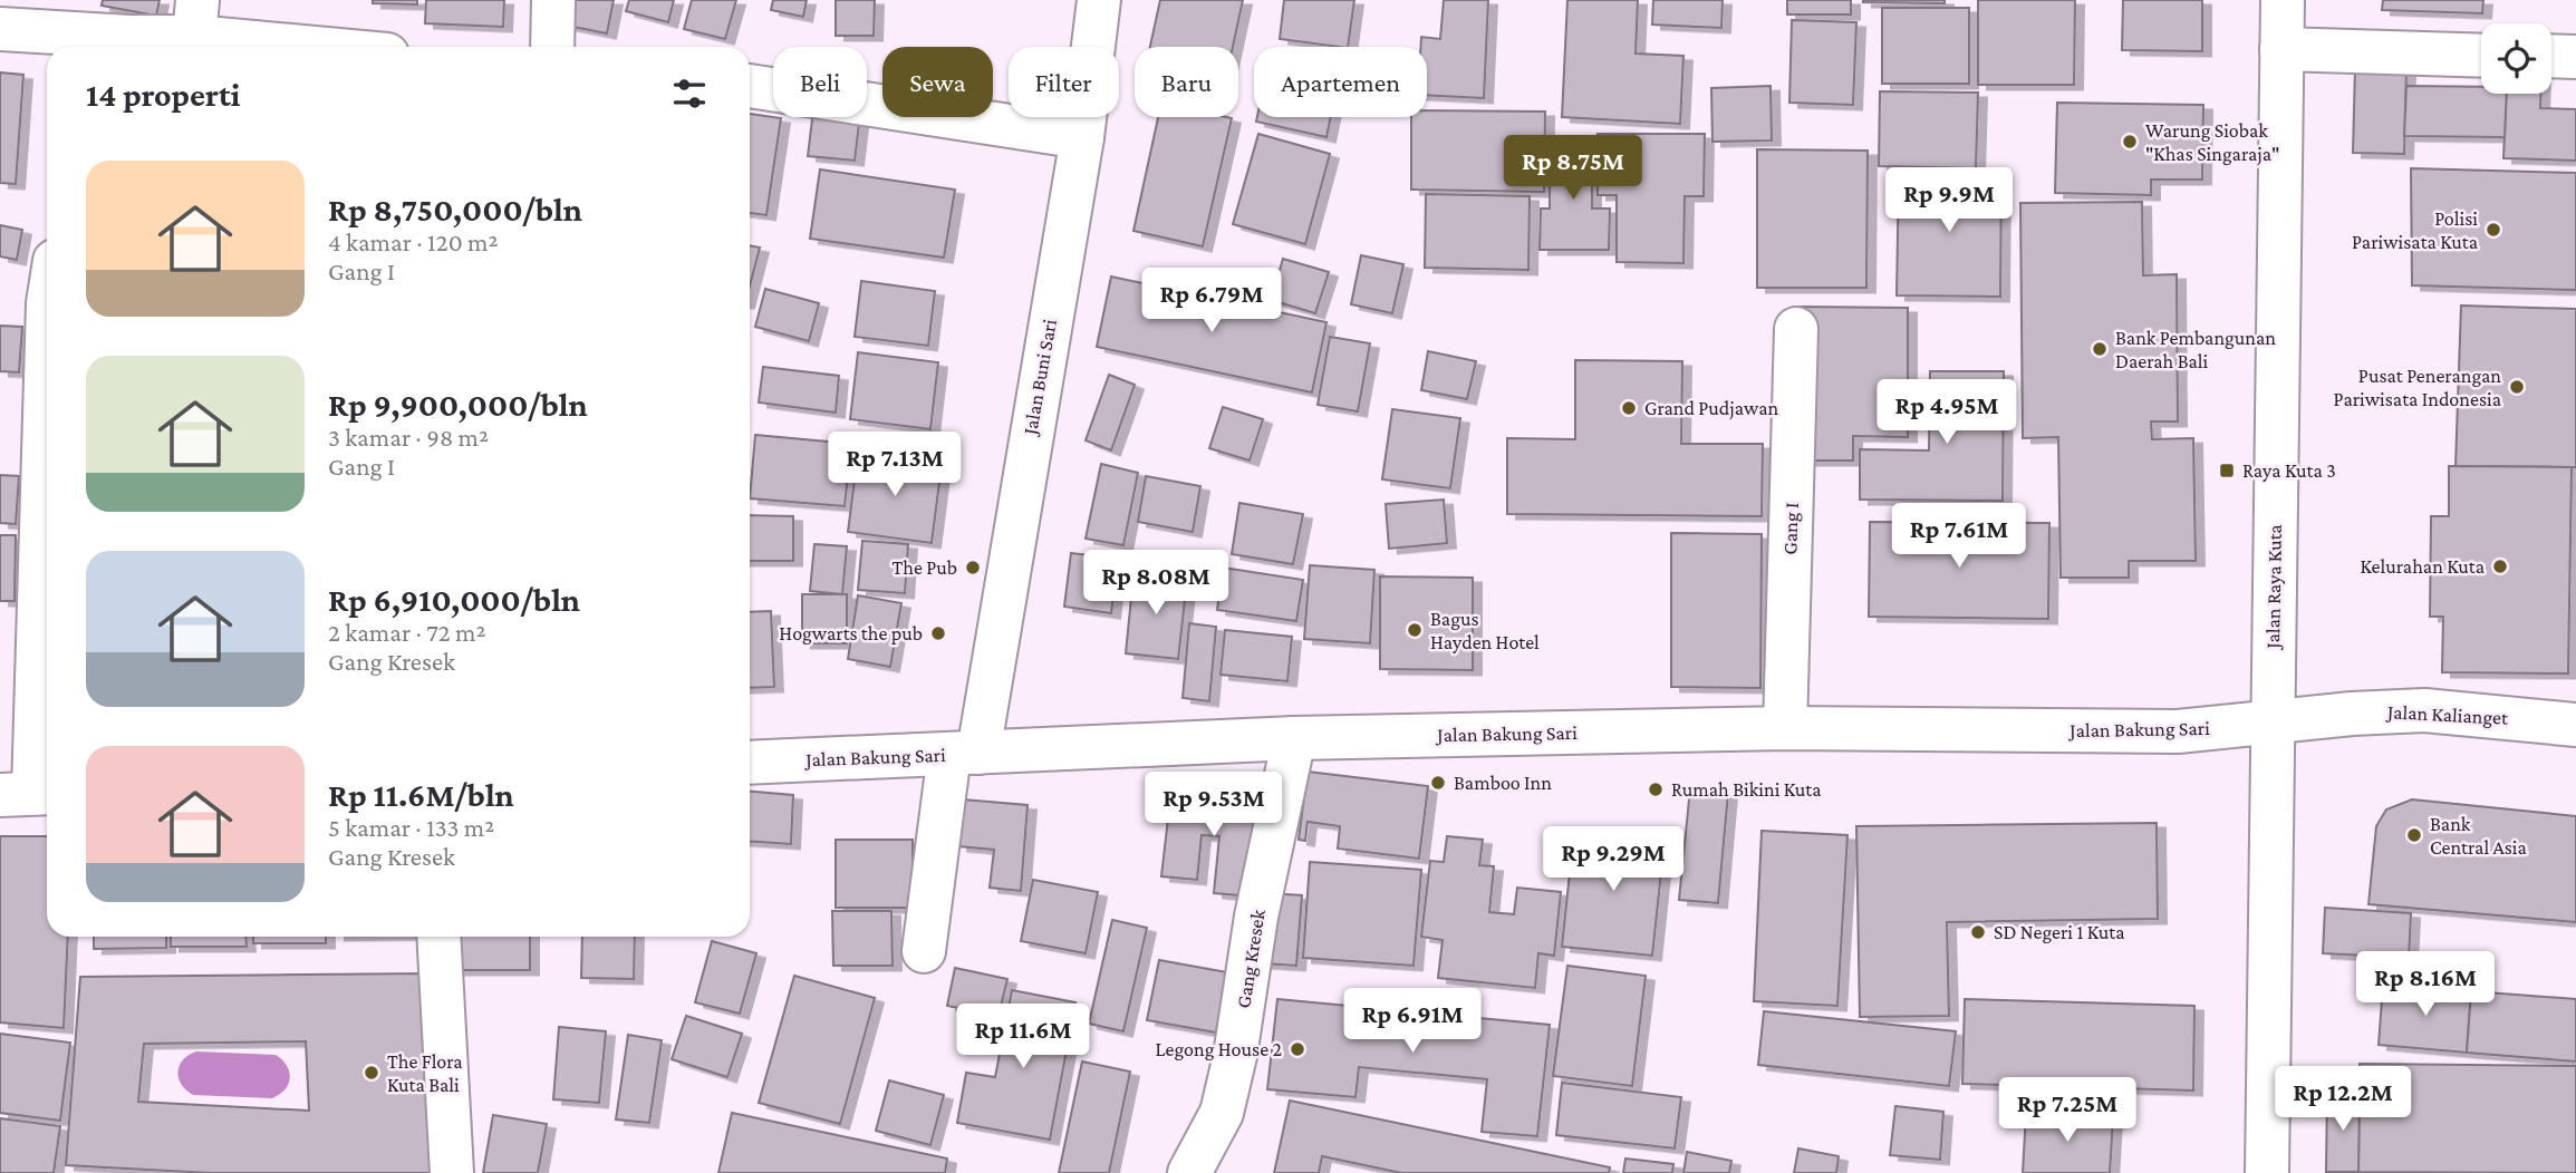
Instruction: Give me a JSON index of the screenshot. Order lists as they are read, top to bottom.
{
  "streets": {
    "main road": [
      "Jalan Buni Sari",
      "Gang I",
      "Jalan Raya Kuta",
      "Jalan Kalianget",
      "Jalan Bakung Sari",
      "Gang Kresek"
    ]
  },
  "crossings": [
    ["Jalan Buni Sari", "Jalan Bakung Sari"],
    ["Gang I", "Jalan Bakung Sari"],
    ["Jalan Raya Kuta", "Jalan Kalianget"],
    ["Jalan Raya Kuta", "Jalan Bakung Sari"],
    ["Jalan Kalianget", "Jalan Bakung Sari"],
    ["Jalan Bakung Sari", "Gang Kresek"]
  ],
  "places": {
    "other": [
      "Warung Siobak \"Khas Singaraja\"",
      "Polisi Pariwisata Kuta",
      "Bank Pembangunan Daerah Bali",
      "Pusat Penerangan Pariwisata Indonesia",
      "Grand Pudjawan",
      "Kelurahan Kuta",
      "The Pub",
      "Bagus Hayden Hotel",
      "Hogwarts the pub",
      "Bamboo Inn",
      "Rumah Bikini Kuta",
      "Bank Central Asia",
      "SD Negeri 1 Kuta",
      "Legong House 2",
      "The Flora Kuta Bali"
    ],
    "transit": ["Raya Kuta 3"]
  },
  "page": {
    "chip": [
      "Beli",
      "Sewa",
      "Filter",
      "Baru",
      "Apartemen"
    ],
    "heading": "14 properti",
    "price": [
      "Rp 8.75M",
      "Rp 9.9M",
      "Rp 6.79M",
      "Rp 4.95M",
      "Rp 7.13M",
      "Rp 7.61M",
      "Rp 8.08M",
      "Rp 9.53M",
      "Rp 9.29M",
      "Rp 8.16M",
      "Rp 6.91M",
      "Rp 11.6M",
      "Rp 12.2M",
      "Rp 7.25M"
    ],
    "list": [
      {
        "name": "Rp 8,750,000/bln",
        "note": "4 kamar · 120 m² · Gang I"
      },
      {
        "name": "Rp 9,900,000/bln",
        "note": "3 kamar · 98 m² · Gang I"
      },
      {
        "name": "Rp 6,910,000/bln",
        "note": "2 kamar · 72 m² · Gang Kresek"
      },
      {
        "name": "Rp 11.6M/bln",
        "note": "5 kamar · 133 m² · Gang Kresek"
      }
    ]
  }
}
